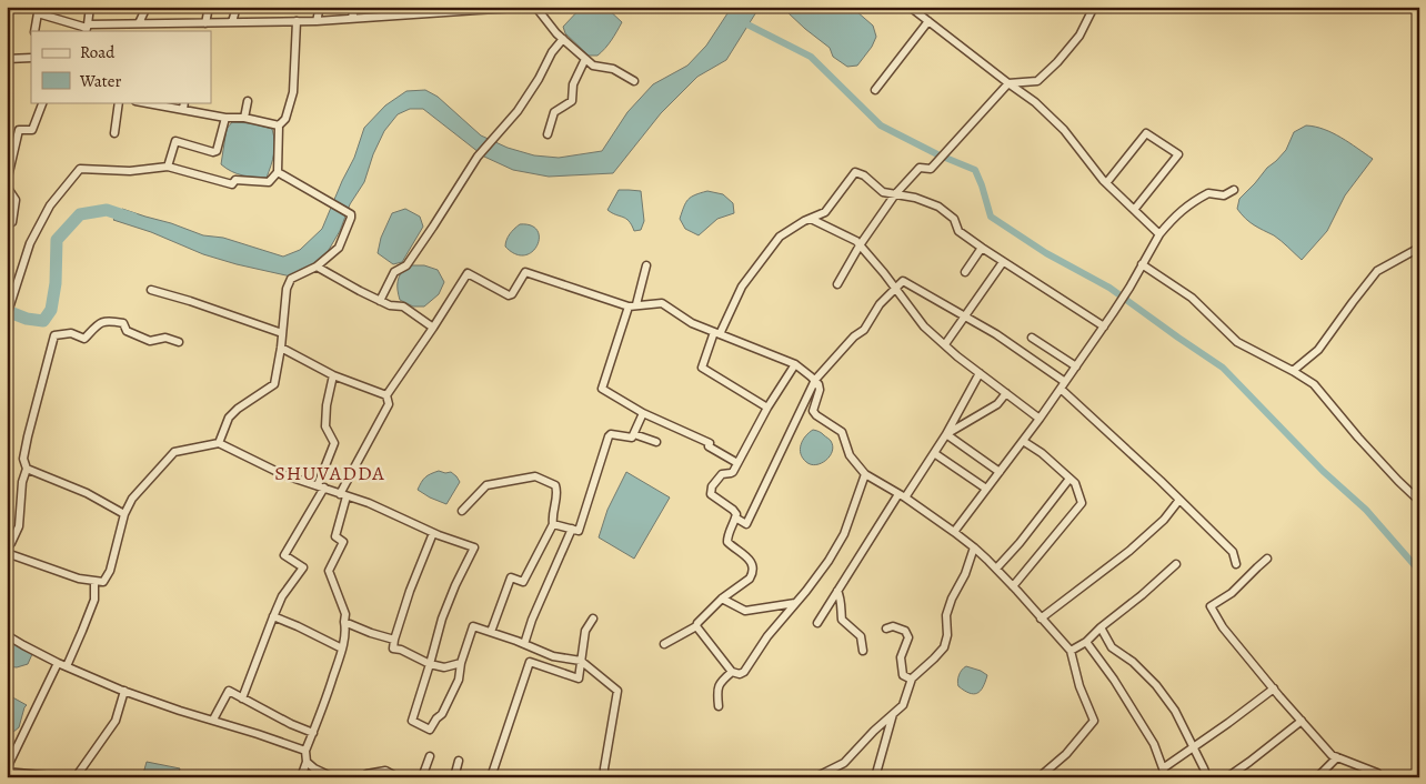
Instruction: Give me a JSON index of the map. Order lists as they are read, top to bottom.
{
  "districts": ["SHUVADDA"],
  "legend": ["Road", "Water"]
}
